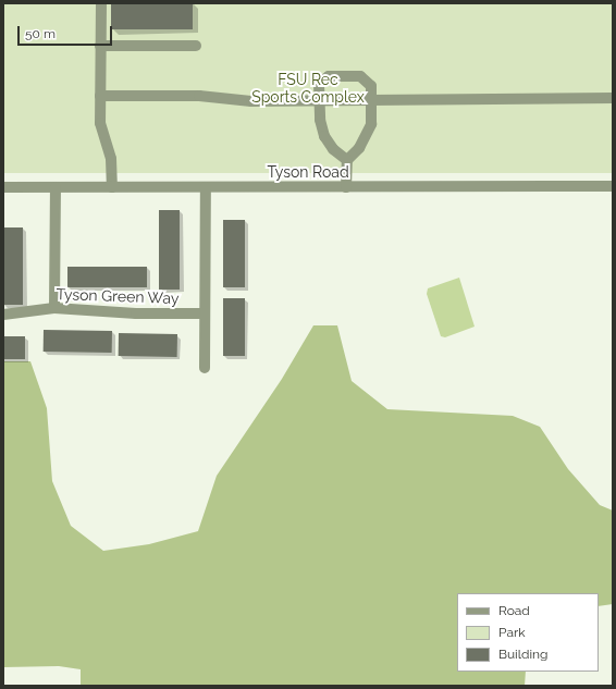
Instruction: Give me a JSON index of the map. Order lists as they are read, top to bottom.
{
  "streets": {
    "street": ["Tyson Road", "Tyson Green Way"]
  },
  "parks": ["FSU Rec Sports Complex"],
  "legend": ["Road", "Park", "Building"],
  "scale_bar": "50 m"
}
